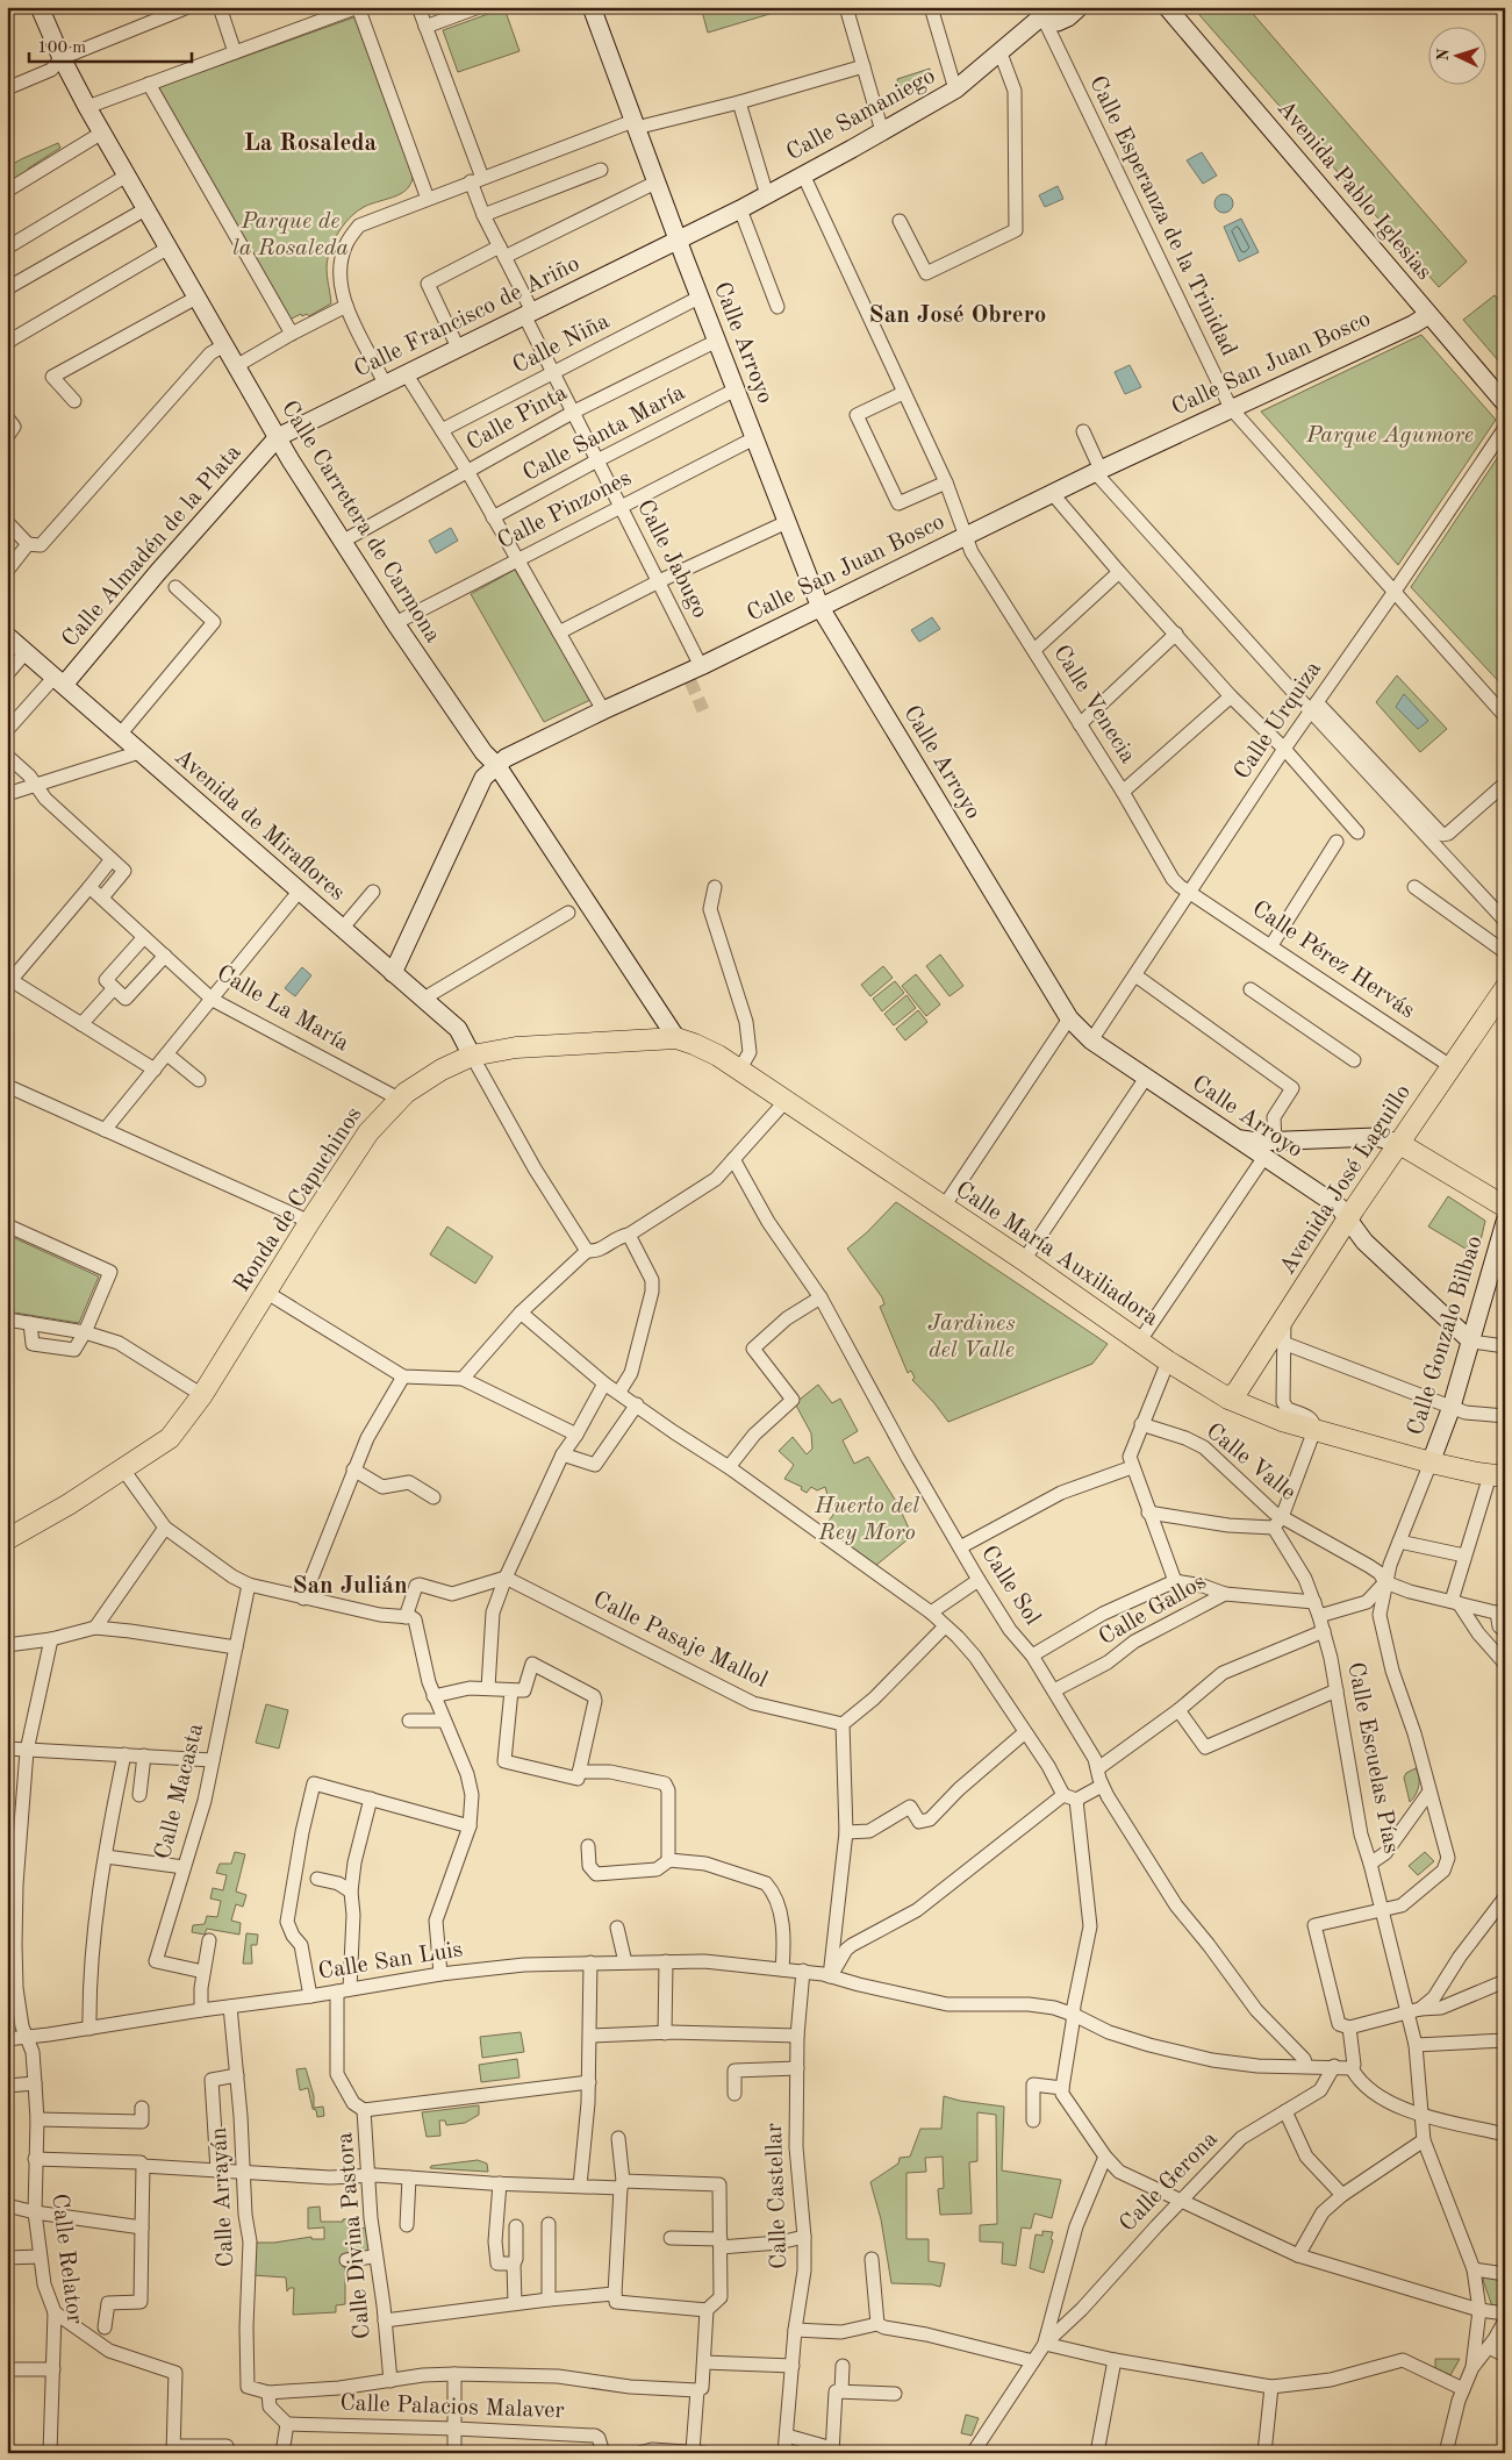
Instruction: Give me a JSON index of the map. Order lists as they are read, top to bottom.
{
  "streets": {
    "main road": [
      "Calle Samaniego",
      "Avenida Pablo Iglesias",
      "Calle Francisco de Ariño",
      "Calle Arroyo",
      "Calle San Juan Bosco",
      "Calle Carretera de Carmona",
      "Calle Almadén de la Plata",
      "Avenida de Miraflores",
      "Avenida José Laguillo",
      "Ronda de Capuchinos",
      "Calle María Auxiliadora",
      "Calle Gonzalo Bilbao"
    ],
    "street": [
      "Calle Esperanza de la Trinidad",
      "Calle Niña",
      "Calle Pinta",
      "Calle Santa María",
      "Calle Pinzones",
      "Calle Jabugo",
      "Calle Venecia",
      "Calle Urquiza",
      "Calle Pérez Hervás",
      "Calle La María",
      "Calle Valle",
      "Calle Sol",
      "Calle Gallos",
      "Calle Pasaje Mallol",
      "Calle Escuelas Pías",
      "Calle Macasta",
      "Calle San Luis",
      "Calle Gerona",
      "Calle Castellar",
      "Calle Arrayán",
      "Calle Divina Pastora",
      "Calle Relator",
      "Calle Palacios Malaver"
    ]
  },
  "crossings": [
    ["Calle Samaniego", "Calle Esperanza de la Trinidad"],
    ["Calle Samaniego", "Calle Francisco de Ariño"],
    ["Calle Samaniego", "Calle Arroyo"],
    ["Calle Samaniego", "Calle Venecia"],
    ["Avenida Pablo Iglesias", "Calle San Juan Bosco"],
    ["Calle Esperanza de la Trinidad", "Calle San Juan Bosco"],
    ["Calle Esperanza de la Trinidad", "Calle Urquiza"],
    ["Calle Francisco de Ariño", "Calle Arroyo"],
    ["Calle Francisco de Ariño", "Calle Carretera de Carmona"],
    ["Calle Francisco de Ariño", "Calle Almadén de la Plata"],
    ["Calle Francisco de Ariño", "Calle Jabugo"],
    ["Calle Arroyo", "Calle Niña"],
    ["Calle Arroyo", "Calle San Juan Bosco"],
    ["Calle Arroyo", "Calle Pinta"],
    ["Calle Arroyo", "Calle Santa María"],
    ["Calle Arroyo", "Calle Pinzones"],
    ["Calle Arroyo", "Calle Urquiza"],
    ["Calle Arroyo", "Avenida José Laguillo"],
    ["Calle Arroyo", "Calle Gonzalo Bilbao"],
    ["Calle Niña", "Calle Jabugo"],
    ["Calle San Juan Bosco", "Calle Carretera de Carmona"],
    ["Calle San Juan Bosco", "Calle Jabugo"],
    ["Calle San Juan Bosco", "Calle Venecia"],
    ["Calle San Juan Bosco", "Avenida de Miraflores"],
    ["Calle Pinta", "Calle Carretera de Carmona"],
    ["Calle Pinta", "Calle Jabugo"],
    ["Calle Santa María", "Calle Jabugo"],
    ["Calle Pinzones", "Calle Carretera de Carmona"],
    ["Calle Pinzones", "Calle Jabugo"],
    ["Calle Carretera de Carmona", "Calle Almadén de la Plata"],
    ["Calle Carretera de Carmona", "Ronda de Capuchinos"],
    ["Calle Carretera de Carmona", "Calle María Auxiliadora"],
    ["Calle Almadén de la Plata", "Avenida de Miraflores"],
    ["Calle Venecia", "Calle Urquiza"],
    ["Calle Venecia", "Calle Pérez Hervás"],
    ["Calle Urquiza", "Calle Pérez Hervás"],
    ["Avenida de Miraflores", "Ronda de Capuchinos"],
    ["Calle Pérez Hervás", "Avenida José Laguillo"],
    ["Calle La María", "Ronda de Capuchinos"],
    ["Avenida José Laguillo", "Calle María Auxiliadora"],
    ["Ronda de Capuchinos", "Calle María Auxiliadora"],
    ["Calle María Auxiliadora", "Calle Gonzalo Bilbao"],
    ["Calle Valle", "Calle Escuelas Pías"],
    ["Calle Sol", "Calle Gallos"],
    ["Calle Sol", "Calle San Luis"],
    ["Calle Gallos", "Calle Escuelas Pías"],
    ["Calle San Luis", "Calle Gerona"],
    ["Calle San Luis", "Calle Castellar"],
    ["Calle San Luis", "Calle Arrayán"],
    ["Calle San Luis", "Calle Divina Pastora"],
    ["Calle San Luis", "Calle Relator"]
  ],
  "districts": ["La Rosaleda", "San José Obrero", "San Julián"],
  "parks": [
    "Parque de la Rosaleda",
    "Parque Agumore",
    "Jardines del Valle",
    "Huerto del Rey Moro"
  ],
  "scale_bar": "100 m",
  "north": "left"
}
